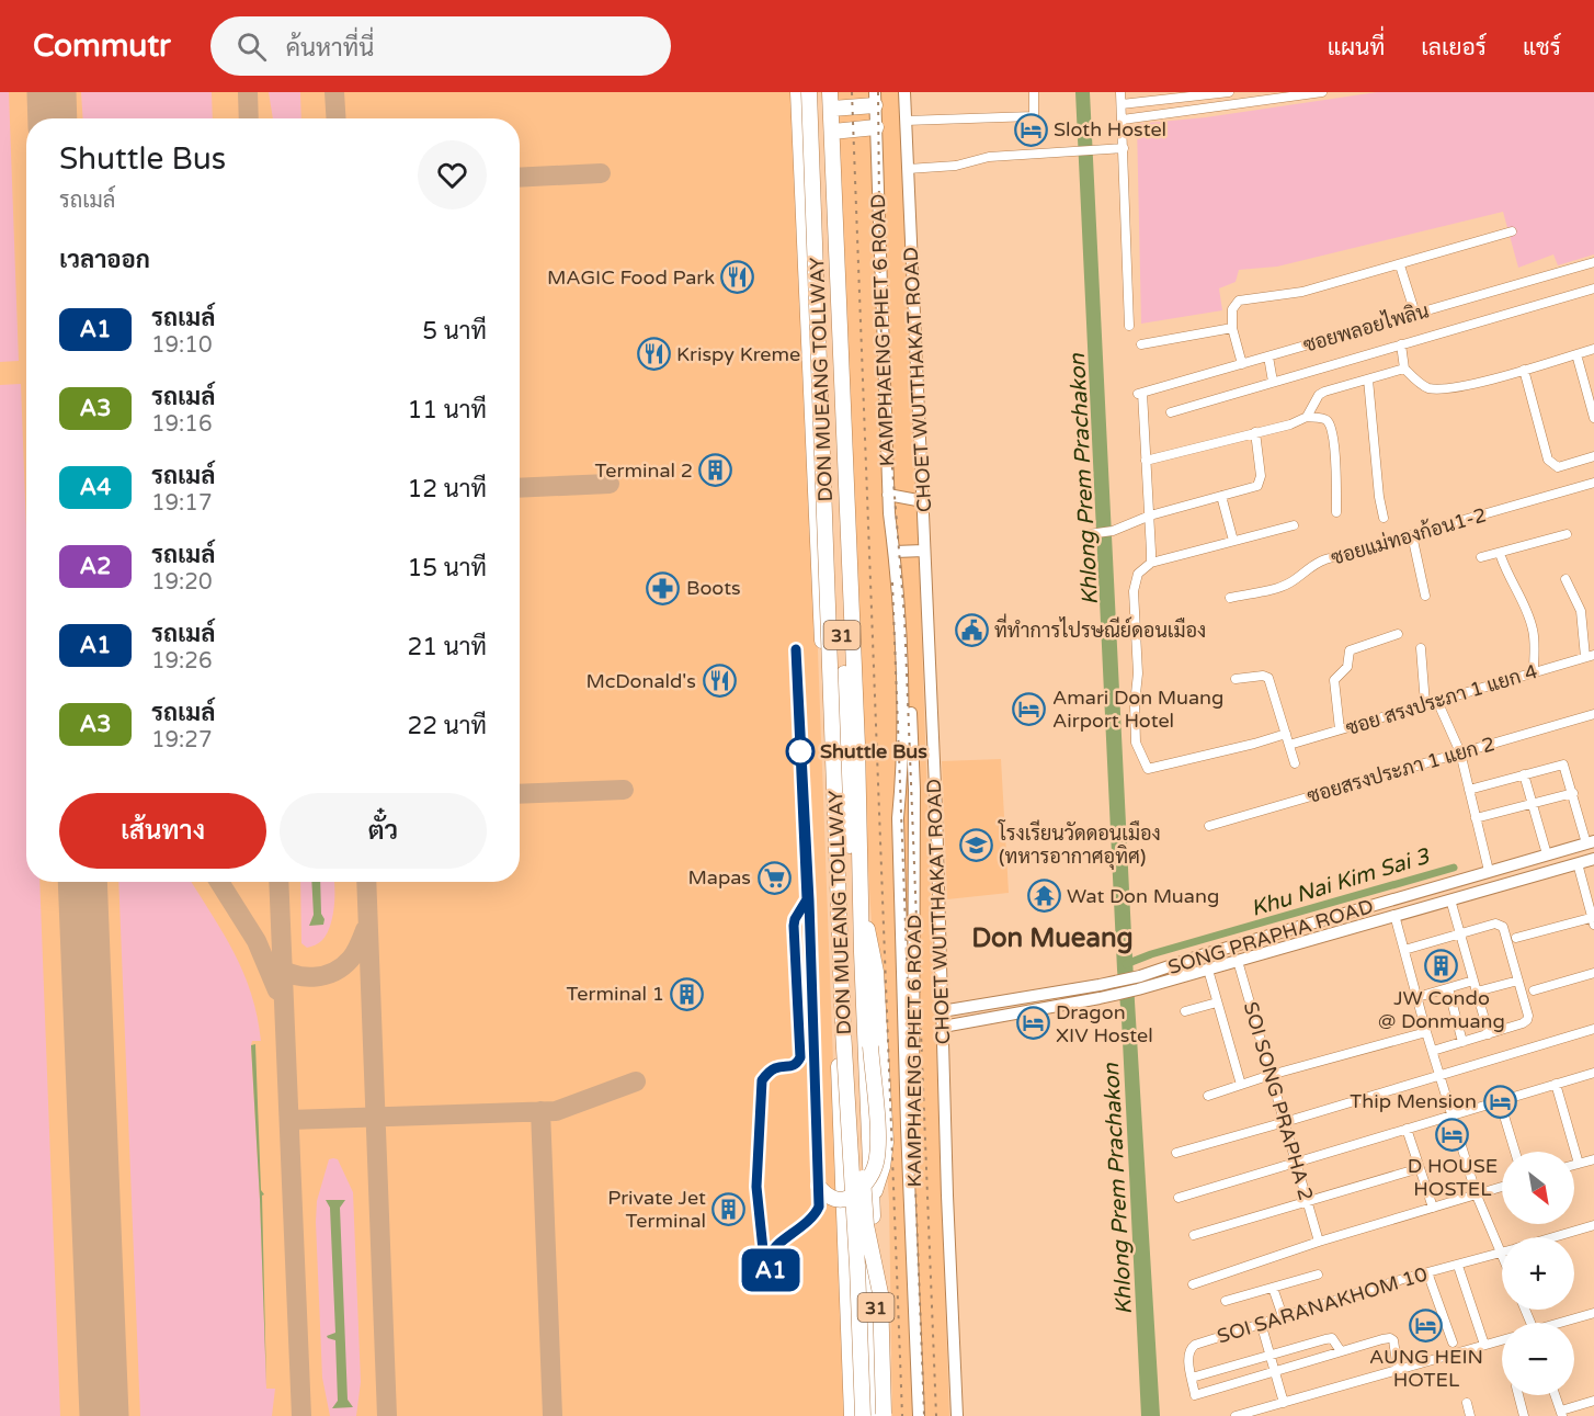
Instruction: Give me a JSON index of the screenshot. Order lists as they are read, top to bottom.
{
  "streets": {
    "highway": ["DON MUEANG TOLLWAY", "31"],
    "main road": ["KAMPHAENG PHET 6 ROAD", "CHOET WUTTHAKAT ROAD", "SONG PRAPHA ROAD"],
    "street": [
      "ซอยพลอยไพลิน",
      "ซอยแม่ทองก้อน1-2",
      "ซอย สรงประภา 1 แยก 4",
      "ซอยสรงประภา 1 แยก 2",
      "SOI SONG PRAPHA 2",
      "SOI SARANAKHOM 10"
    ]
  },
  "crossings": [
    ["CHOET WUTTHAKAT ROAD", "SONG PRAPHA ROAD"],
    ["SONG PRAPHA ROAD", "SOI SONG PRAPHA 2"]
  ],
  "districts": ["Don Mueang"],
  "water": ["Khlong Prem Prachakon", "Khu Nai Kim Sai 3"],
  "places": {
    "hotel": [
      "Sloth Hostel",
      "Amari Don Muang Airport Hotel",
      "Dragon XIV Hostel",
      "Thip Mension",
      "D HOUSE HOSTEL",
      "AUNG HEIN HOTEL"
    ],
    "restaurant": ["MAGIC Food Park", "Krispy Kreme", "McDonald's"],
    "building": [
      "Terminal 2",
      "JW Condo @ Donmuang",
      "Terminal 1",
      "Private Jet Terminal"
    ],
    "pharmacy": ["Boots"],
    "public building": ["ที่ทำการไปรษณีย์ดอนเมือง"],
    "other": ["Shuttle Bus"],
    "school or university": ["โรงเรียนวัดดอนเมือง (ทหารอากาศอุทิศ)"],
    "supermarket": ["Mapas"],
    "temple": ["Wat Don Muang"]
  },
  "lines": ["bus line A1"],
  "north": "bottom right",
  "page": {
    "header": "Commutr",
    "search": "ค้นหาที่นี่",
    "nav": ["แผนที่", "เลเยอร์", "แชร์"],
    "on_map": "A1",
    "heading": [
      ["Shuttle Bus", "รถเมล์"],
      "เวลาออก"
    ],
    "list": [
      {
        "mark": "A1",
        "name": "รถเมล์",
        "note": "19:10",
        "value": "5 นาที"
      },
      {
        "mark": "A3",
        "name": "รถเมล์",
        "note": "19:16",
        "value": "11 นาที"
      },
      {
        "mark": "A4",
        "name": "รถเมล์",
        "note": "19:17",
        "value": "12 นาที"
      },
      {
        "mark": "A2",
        "name": "รถเมล์",
        "note": "19:20",
        "value": "15 นาที"
      },
      {
        "mark": "A1",
        "name": "รถเมล์",
        "note": "19:26",
        "value": "21 นาที"
      },
      {
        "mark": "A3",
        "name": "รถเมล์",
        "note": "19:27",
        "value": "22 นาที"
      }
    ],
    "buttons": ["เส้นทาง", "ตั๋ว"],
    "map_buttons": ["+", "−"]
  }
}
